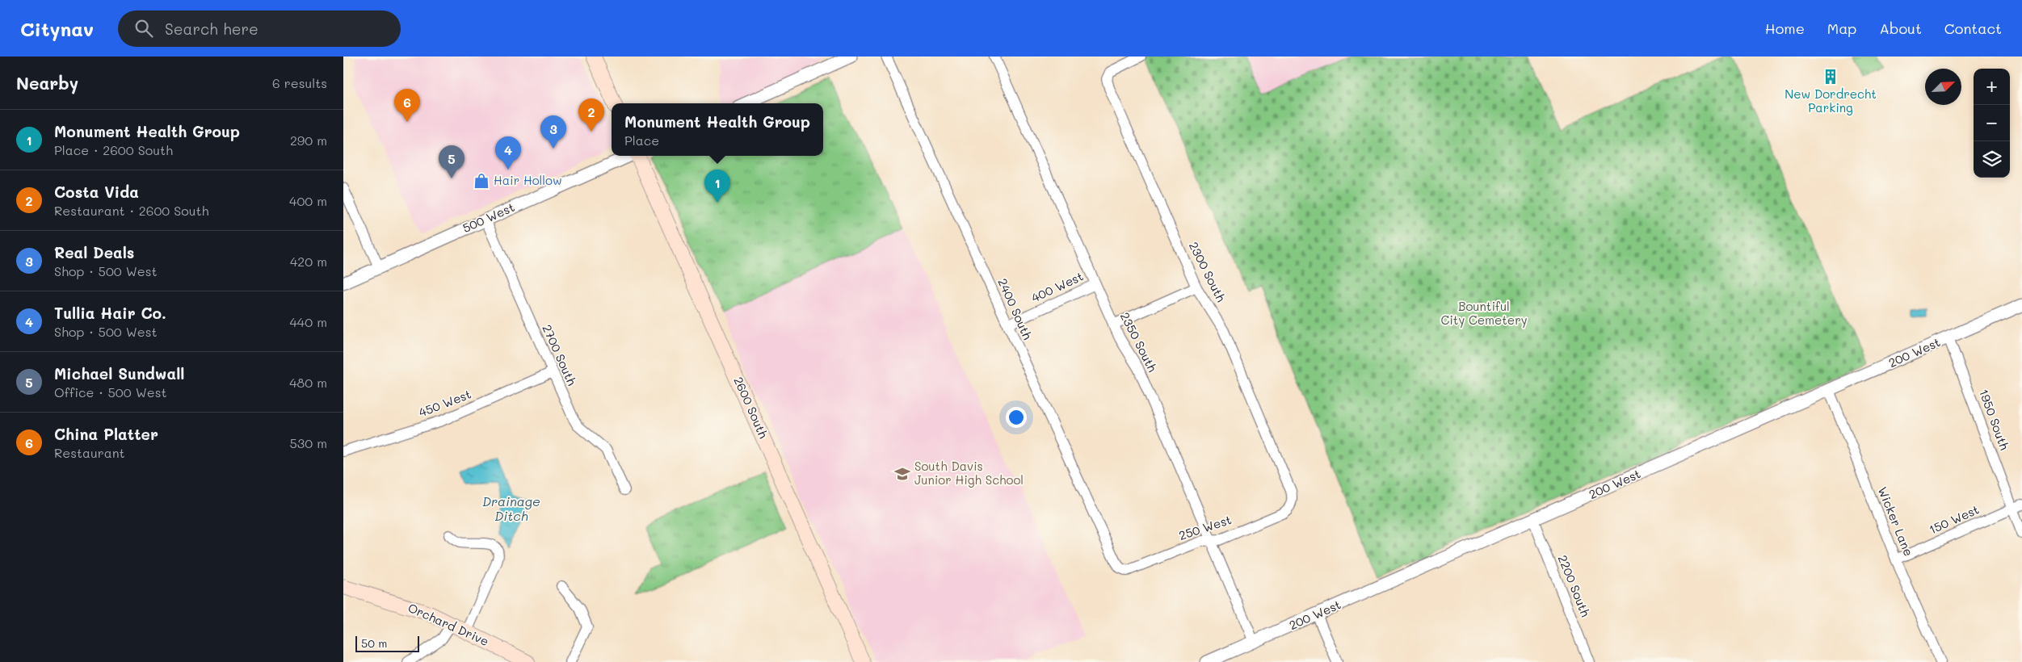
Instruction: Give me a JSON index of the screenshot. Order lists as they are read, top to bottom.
{
  "streets": {
    "main road": ["2600 South", "Orchard Drive"],
    "street": [
      "500 West",
      "2300 South",
      "400 West",
      "2400 South",
      "2350 South",
      "200 West",
      "2700 South",
      "450 West",
      "1950 South",
      "150 West",
      "Wicker Lane",
      "250 West",
      "2200 South"
    ]
  },
  "crossings": [
    ["500 West", "2700 South"],
    ["2300 South", "250 West"],
    ["400 West", "2400 South"],
    ["400 West", "2350 South"],
    ["2400 South", "250 West"],
    ["2350 South", "200 West"],
    ["2350 South", "250 West"],
    ["200 West", "1950 South"],
    ["200 West", "Wicker Lane"],
    ["200 West", "2200 South"],
    ["2700 South", "450 West"],
    ["1950 South", "150 West"],
    ["150 West", "Wicker Lane"]
  ],
  "water": ["Drainage Ditch"],
  "parks": ["Bountiful City Cemetery"],
  "places": {
    "building": ["New Dordrecht Parking"],
    "shop": ["Hair Hollow"],
    "school or university": ["South Davis Junior High School"]
  },
  "scale_bar": "50 m",
  "north": "top right",
  "page": {
    "header": "Citynav",
    "search": "Search here",
    "nav": [
      "Home",
      "Map",
      "About",
      "Contact"
    ],
    "heading": ["Nearby", "6 results"],
    "map_buttons": ["+", "−"],
    "pins": [
      "6",
      "2",
      "3",
      "4",
      "5",
      "1"
    ],
    "popup": ["Monument Health Group", "Place"],
    "list": [
      {
        "mark": "1",
        "name": "Monument Health Group",
        "note": "Place · 2600 South",
        "value": "290 m"
      },
      {
        "mark": "2",
        "name": "Costa Vida",
        "note": "Restaurant · 2600 South",
        "value": "400 m"
      },
      {
        "mark": "3",
        "name": "Real Deals",
        "note": "Shop · 500 West",
        "value": "420 m"
      },
      {
        "mark": "4",
        "name": "Tullia Hair Co.",
        "note": "Shop · 500 West",
        "value": "440 m"
      },
      {
        "mark": "5",
        "name": "Michael Sundwall",
        "note": "Office · 500 West",
        "value": "480 m"
      },
      {
        "mark": "6",
        "name": "China Platter",
        "note": "Restaurant",
        "value": "530 m"
      }
    ],
    "scale": "50 m"
  }
}
